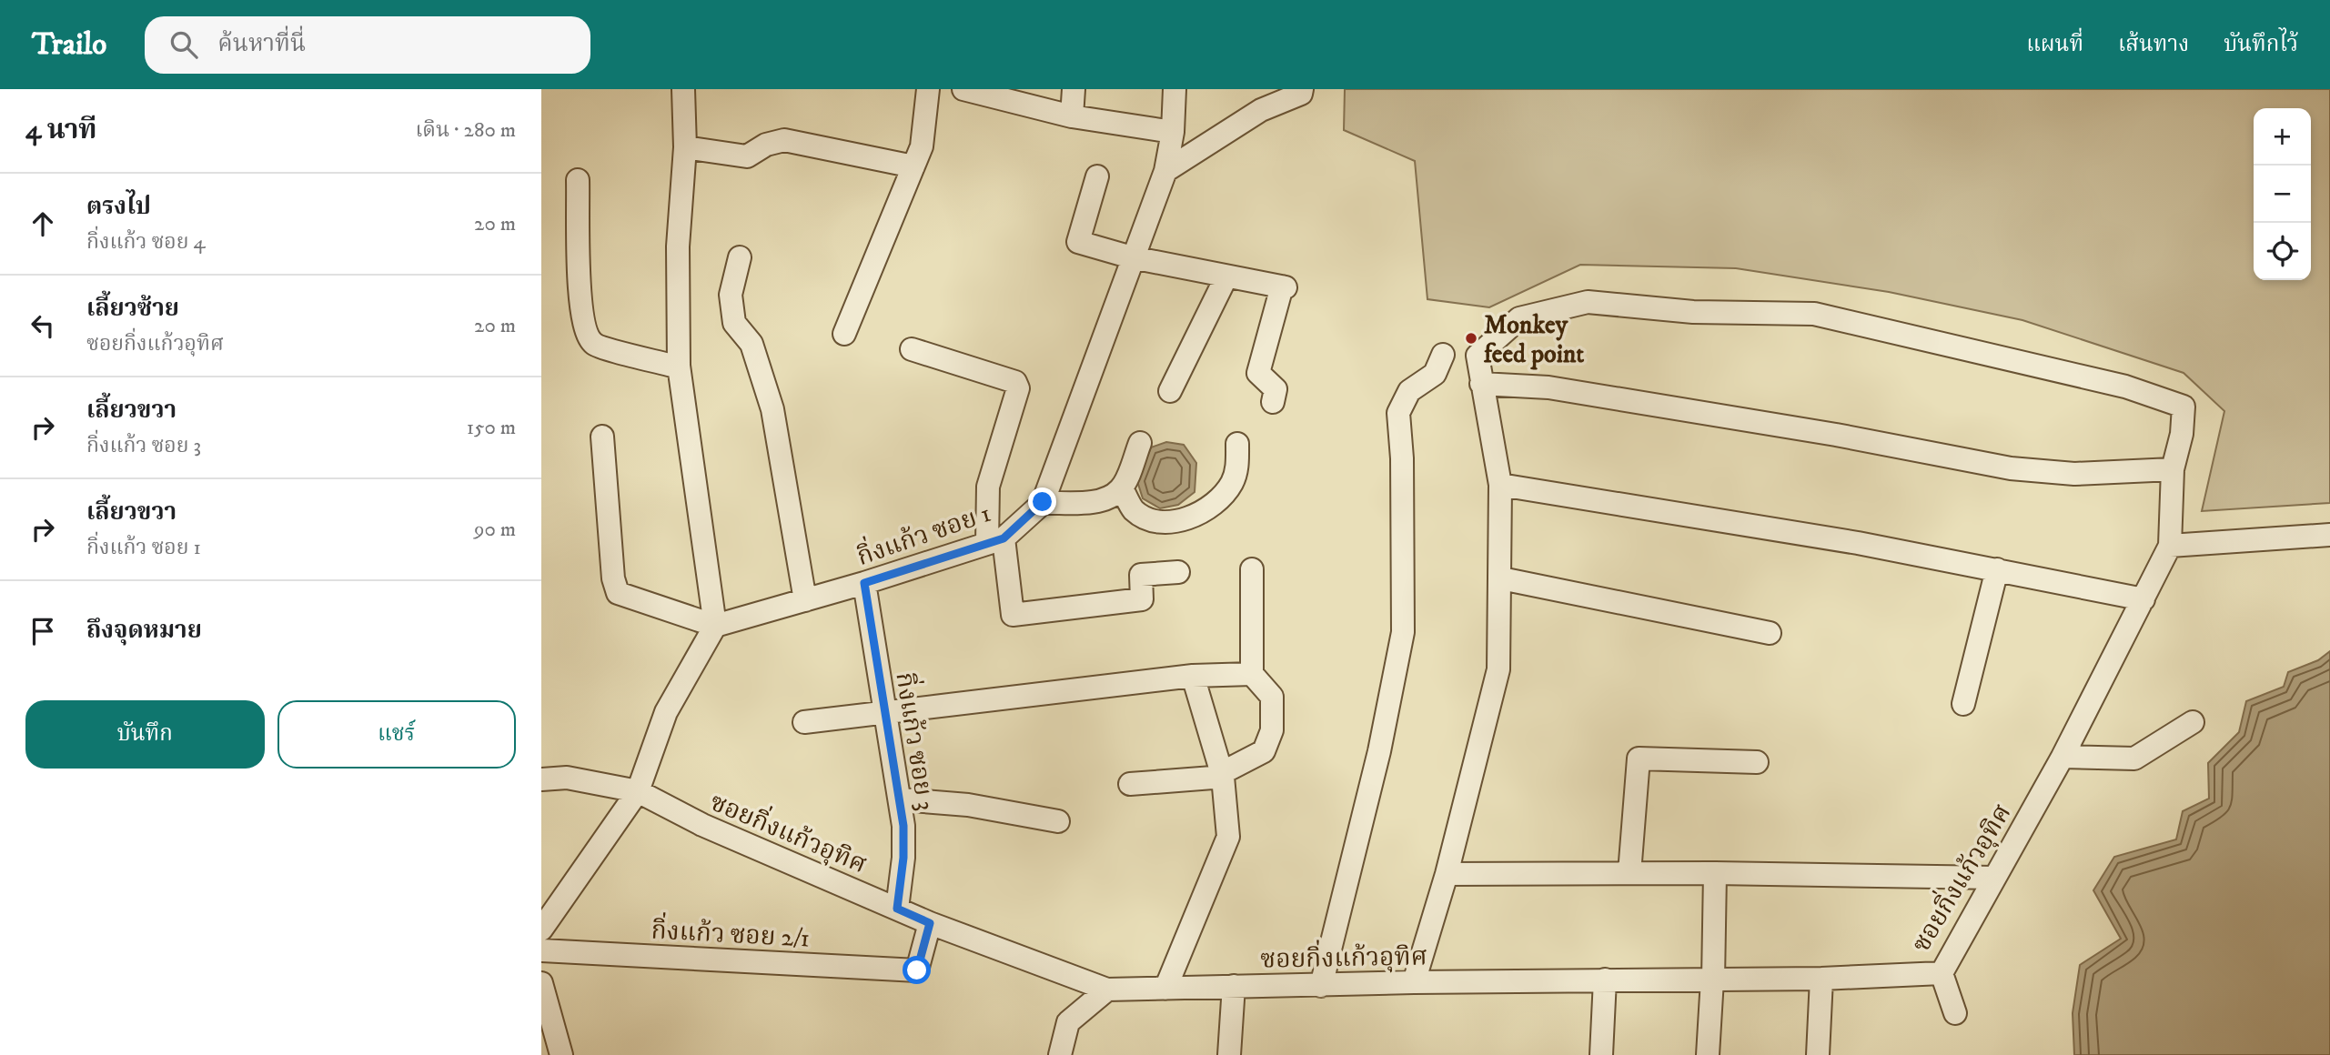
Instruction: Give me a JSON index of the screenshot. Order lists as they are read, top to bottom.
{
  "streets": {
    "street": [
      "กิ่งแก้ว ซอย 1",
      "กิ่งแก้ว ซอย 3",
      "ซอยกิ่งแก้วอุทิศ",
      "กิ่งแก้ว ซอย 2/1"
    ]
  },
  "crossings": [
    ["กิ่งแก้ว ซอย 1", "กิ่งแก้ว ซอย 3"],
    ["กิ่งแก้ว ซอย 3", "ซอยกิ่งแก้วอุทิศ"],
    ["ซอยกิ่งแก้วอุทิศ", "กิ่งแก้ว ซอย 2/1"]
  ],
  "places": ["Monkey feed point"],
  "page": {
    "header": "Trailo",
    "search": "ค้นหาที่นี่",
    "nav": ["แผนที่", "เส้นทาง", "บันทึกไว้"],
    "heading": ["4 นาที", "เดิน · 280 m"],
    "map_buttons": ["+", "−"],
    "list": [
      ["ตรงไป", "กิ่งแก้ว ซอย 4", "20 m"],
      ["เลี้ยวซ้าย", "ซอยกิ่งแก้วอุทิศ", "20 m"],
      ["เลี้ยวขวา", "กิ่งแก้ว ซอย 3", "150 m"],
      ["เลี้ยวขวา", "กิ่งแก้ว ซอย 1", "90 m"],
      "ถึงจุดหมาย"
    ],
    "buttons": ["บันทึก", "แชร์"]
  }
}
